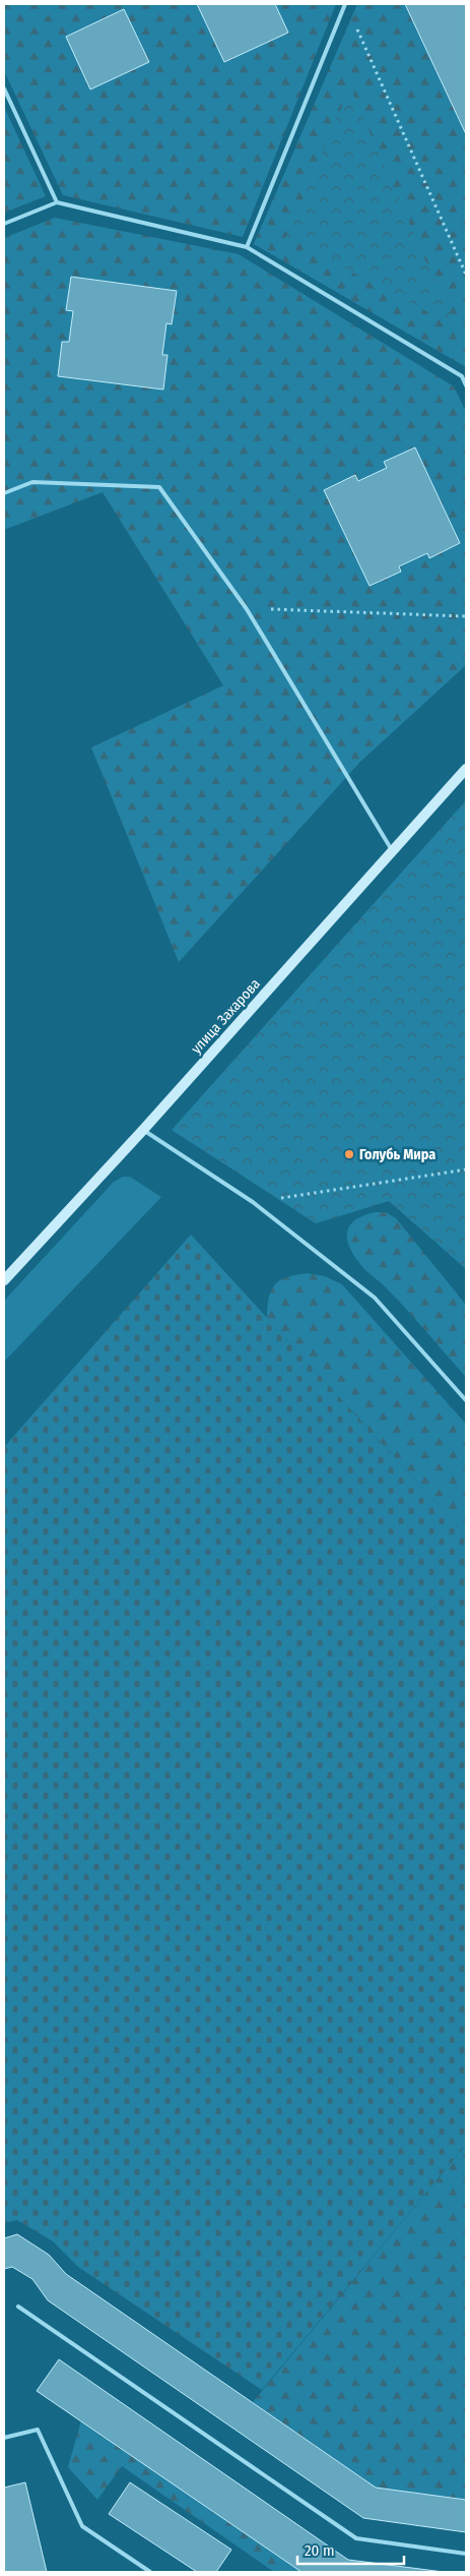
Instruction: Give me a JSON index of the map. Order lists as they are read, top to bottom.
{
  "streets": {
    "main road": ["улица Захарова"]
  },
  "places": ["Голубь Мира"],
  "scale_bar": "20 m"
}
